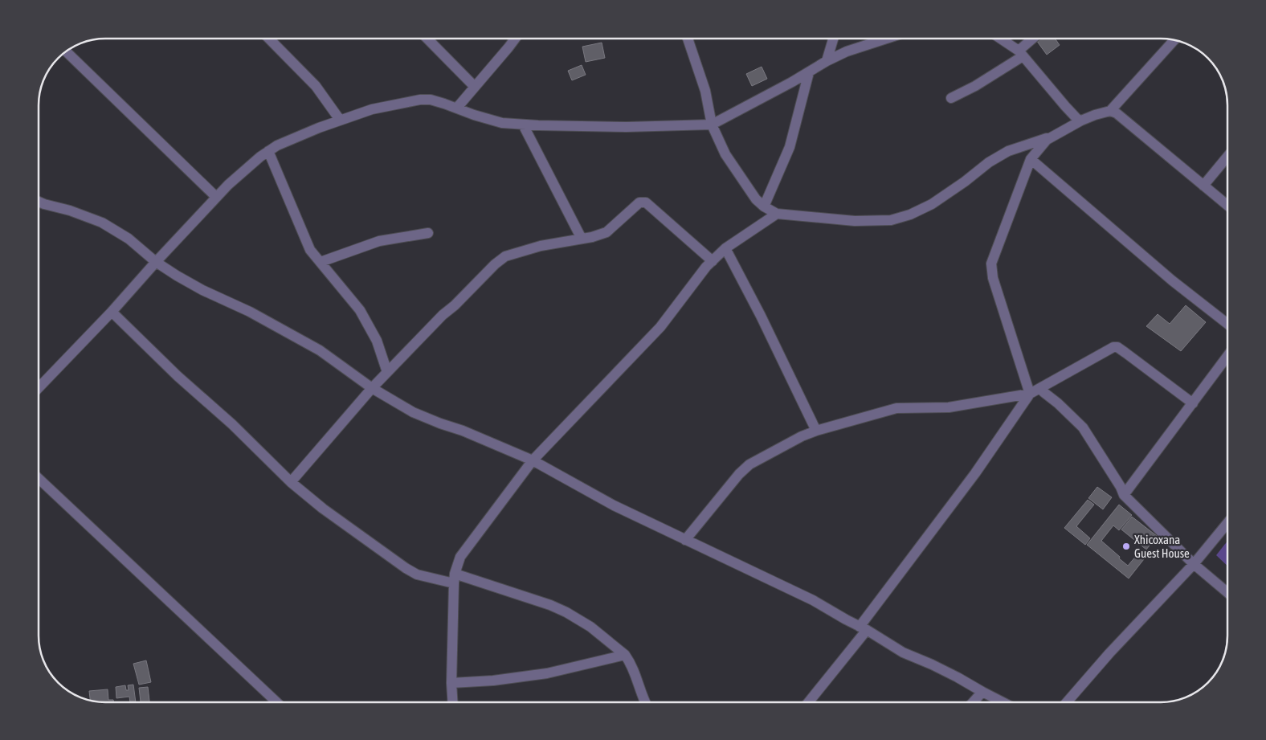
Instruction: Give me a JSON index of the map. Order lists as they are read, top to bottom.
{
  "places": ["Xhicoxana Guest House"]
}
